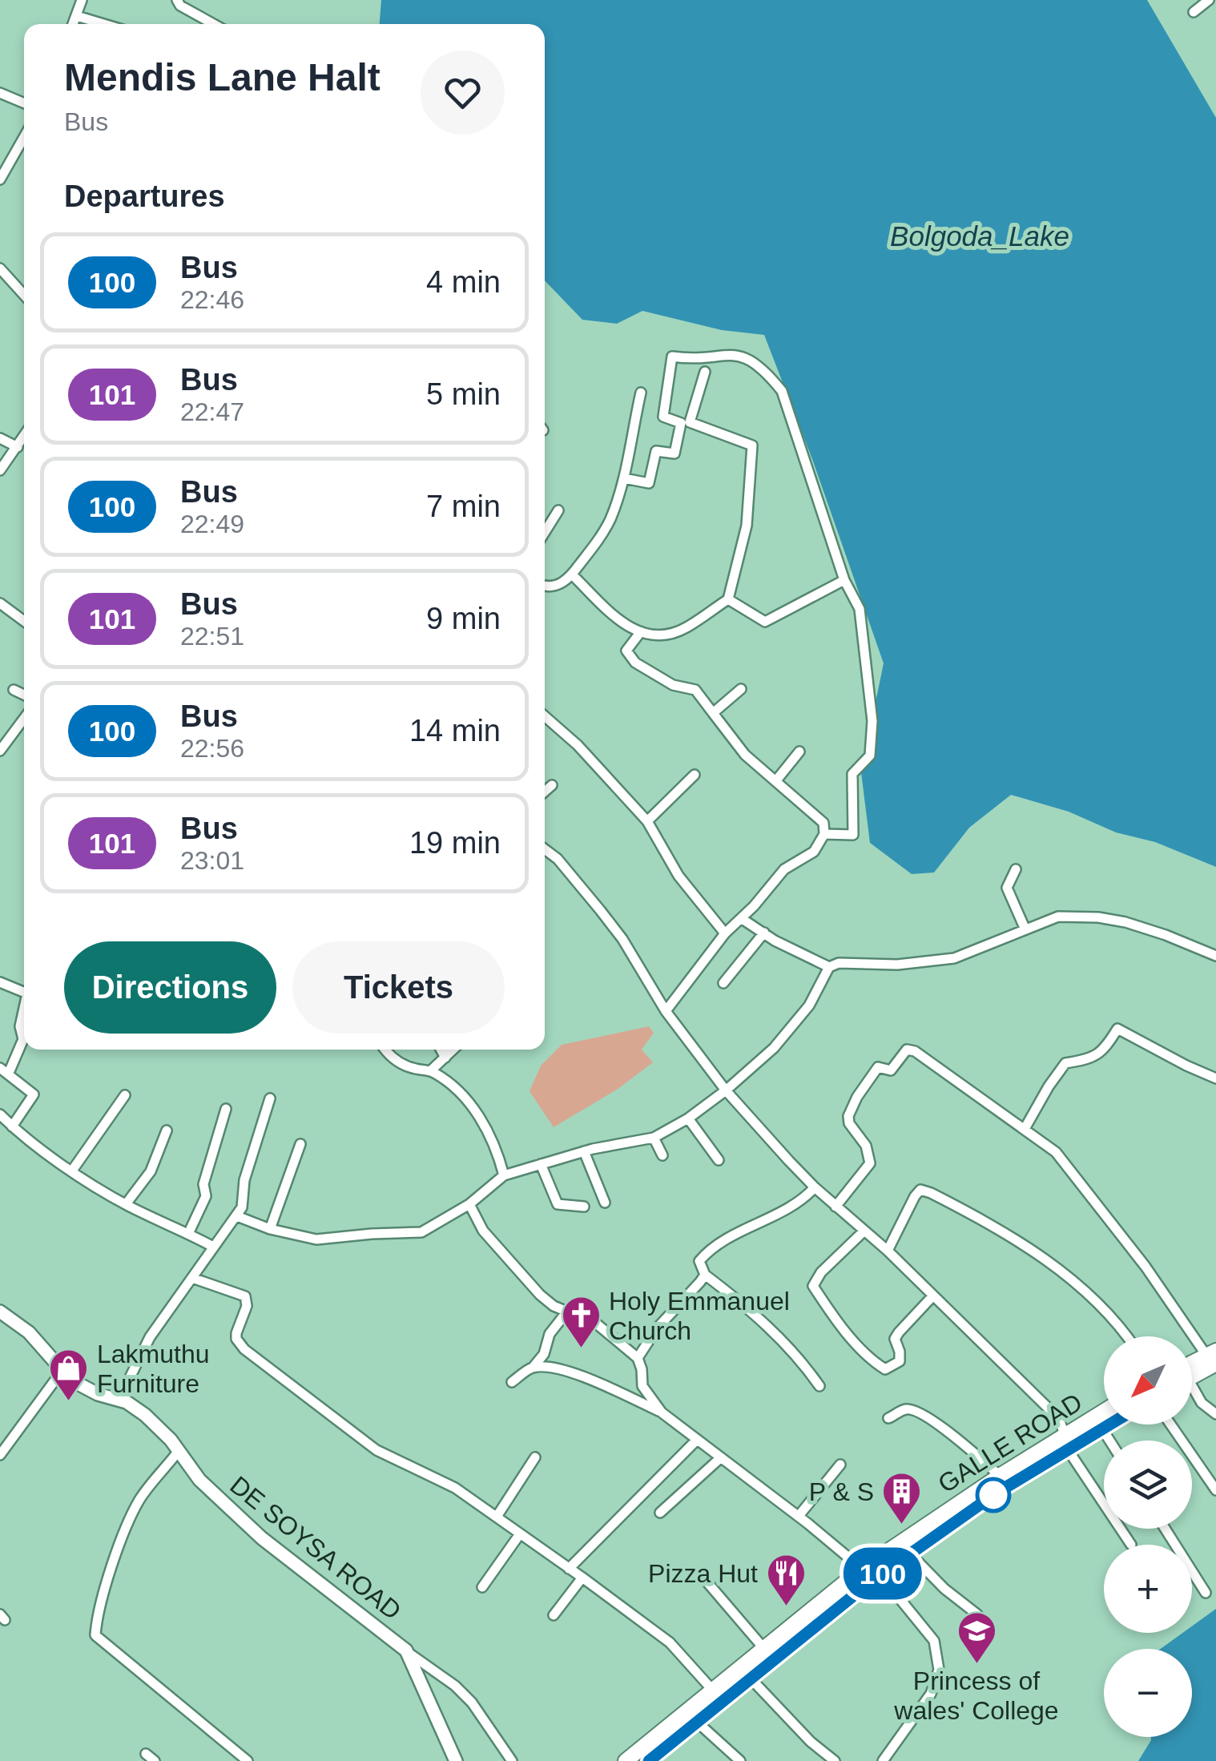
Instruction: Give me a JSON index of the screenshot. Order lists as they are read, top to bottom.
{
  "streets": {
    "highway": ["GALLE ROAD"],
    "main road": ["DE SOYSA ROAD"]
  },
  "water": ["Bolgoda_Lake"],
  "places": {
    "church": ["Holy Emmanuel Church"],
    "shop": ["Lakmuthu Furniture"],
    "building": ["P & S"],
    "restaurant": ["Pizza Hut"],
    "school or university": ["Princess of wales' College"]
  },
  "lines": ["bus line 100"],
  "north": "bottom left",
  "page": {
    "on_map": "100",
    "heading": [
      ["Mendis Lane Halt", "Bus"],
      "Departures"
    ],
    "list": [
      {
        "mark": "100",
        "name": "Bus",
        "note": "22:46",
        "value": "4 min"
      },
      {
        "mark": "101",
        "name": "Bus",
        "note": "22:47",
        "value": "5 min"
      },
      {
        "mark": "100",
        "name": "Bus",
        "note": "22:49",
        "value": "7 min"
      },
      {
        "mark": "101",
        "name": "Bus",
        "note": "22:51",
        "value": "9 min"
      },
      {
        "mark": "100",
        "name": "Bus",
        "note": "22:56",
        "value": "14 min"
      },
      {
        "mark": "101",
        "name": "Bus",
        "note": "23:01",
        "value": "19 min"
      }
    ],
    "buttons": ["Directions", "Tickets"],
    "map_buttons": ["+", "−"]
  }
}
